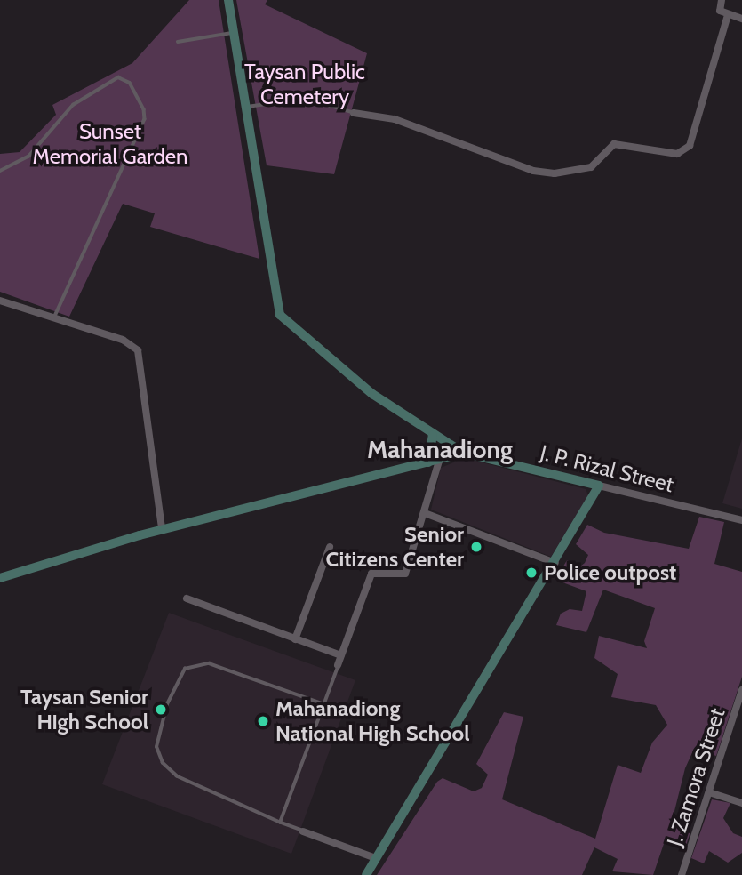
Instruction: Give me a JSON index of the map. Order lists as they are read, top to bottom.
{
  "streets": {
    "main road": ["J. P. Rizal Street"],
    "street": ["J. Zamora Street"]
  },
  "districts": ["Mahanadiong"],
  "parks": ["Taysan Public Cemetery", "Sunset Memorial Garden"],
  "places": [
    "Senior Citizens Center",
    "Police outpost",
    "Taysan Senior High School",
    "Mahanadiong National High School"
  ]
}
